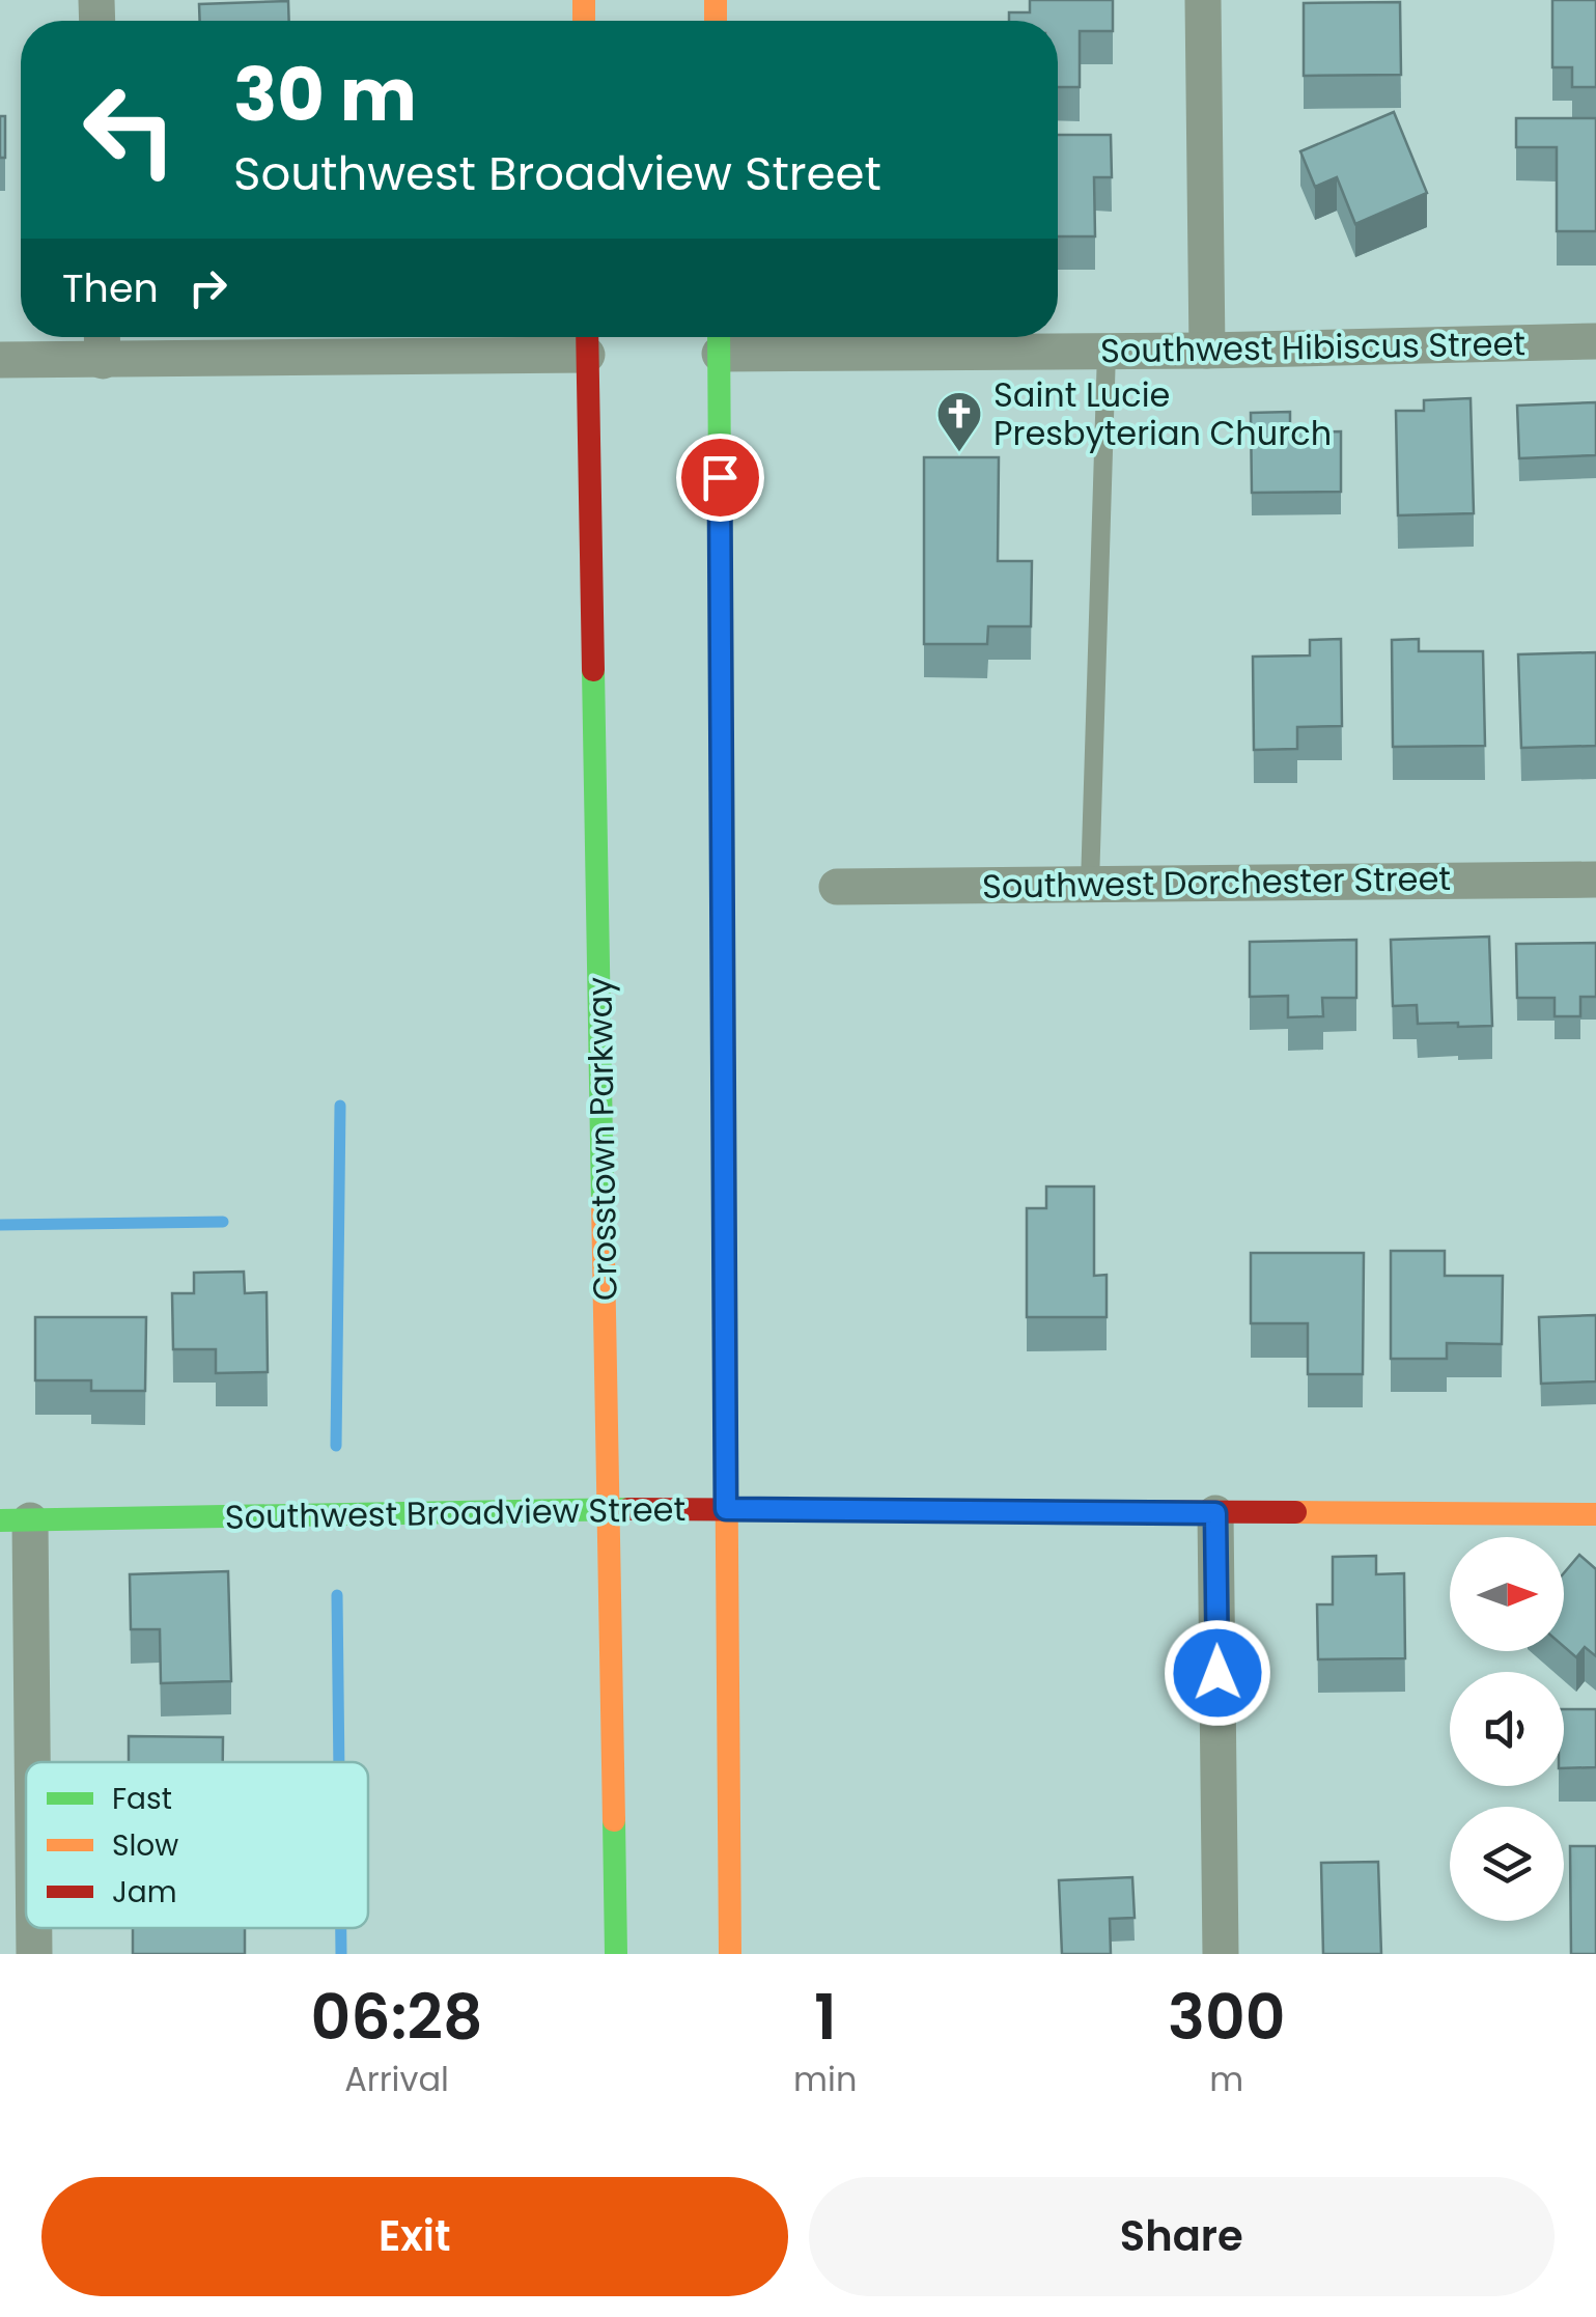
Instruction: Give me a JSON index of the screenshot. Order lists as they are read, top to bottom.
{
  "streets": {
    "main road": ["Crosstown Parkway", "Southwest Broadview Street"],
    "street": ["Southwest Hibiscus Street", "Southwest Dorchester Street"]
  },
  "crossings": [
    ["Crosstown Parkway", "Southwest Broadview Street"]
  ],
  "places": {
    "church": ["Saint Lucie Presbyterian Church"]
  },
  "legend": ["Fast", "Slow", "Jam"],
  "north": "right",
  "page": {
    "turn": ["30 m", "Southwest Broadview Street"],
    "then": "Then",
    "eta": [
      "06:28",
      "Arrival",
      "1",
      "min",
      "300",
      "m"
    ],
    "buttons": ["Exit", "Share"]
  }
}
